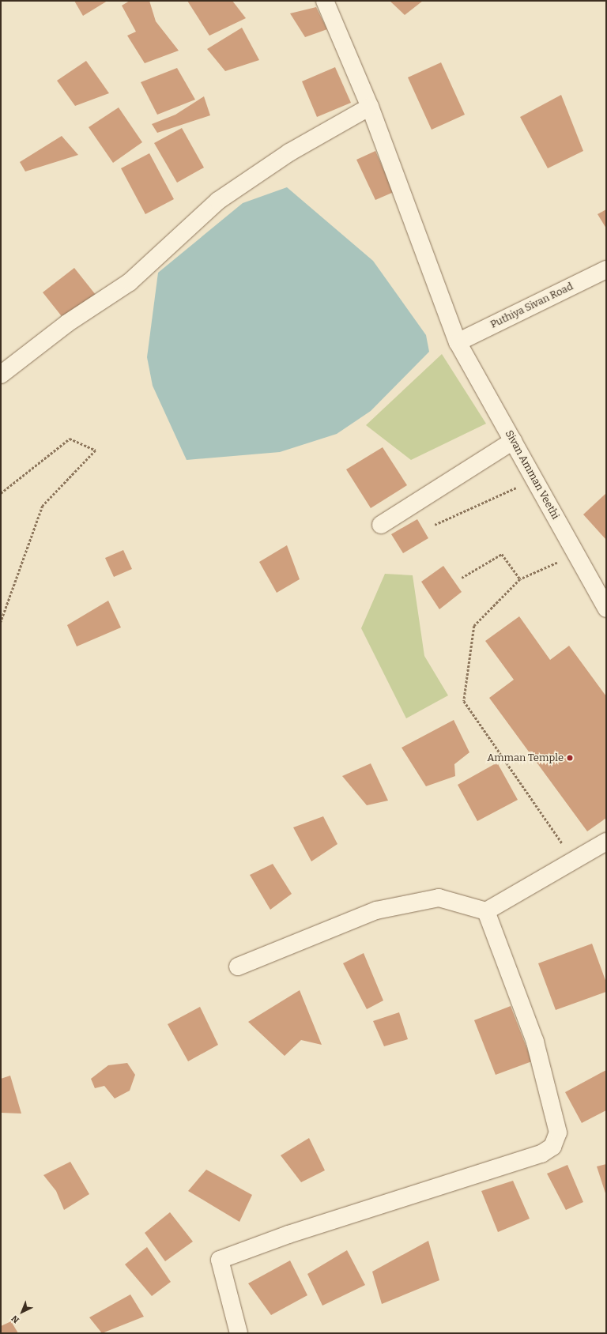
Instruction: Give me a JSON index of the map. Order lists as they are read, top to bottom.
{
  "streets": {
    "street": ["Puthiya Sivan Road", "Sivan Amman Veethi"]
  },
  "crossings": [
    ["Puthiya Sivan Road", "Sivan Amman Veethi"]
  ],
  "places": ["Amman Temple"],
  "north": "bottom left"
}
